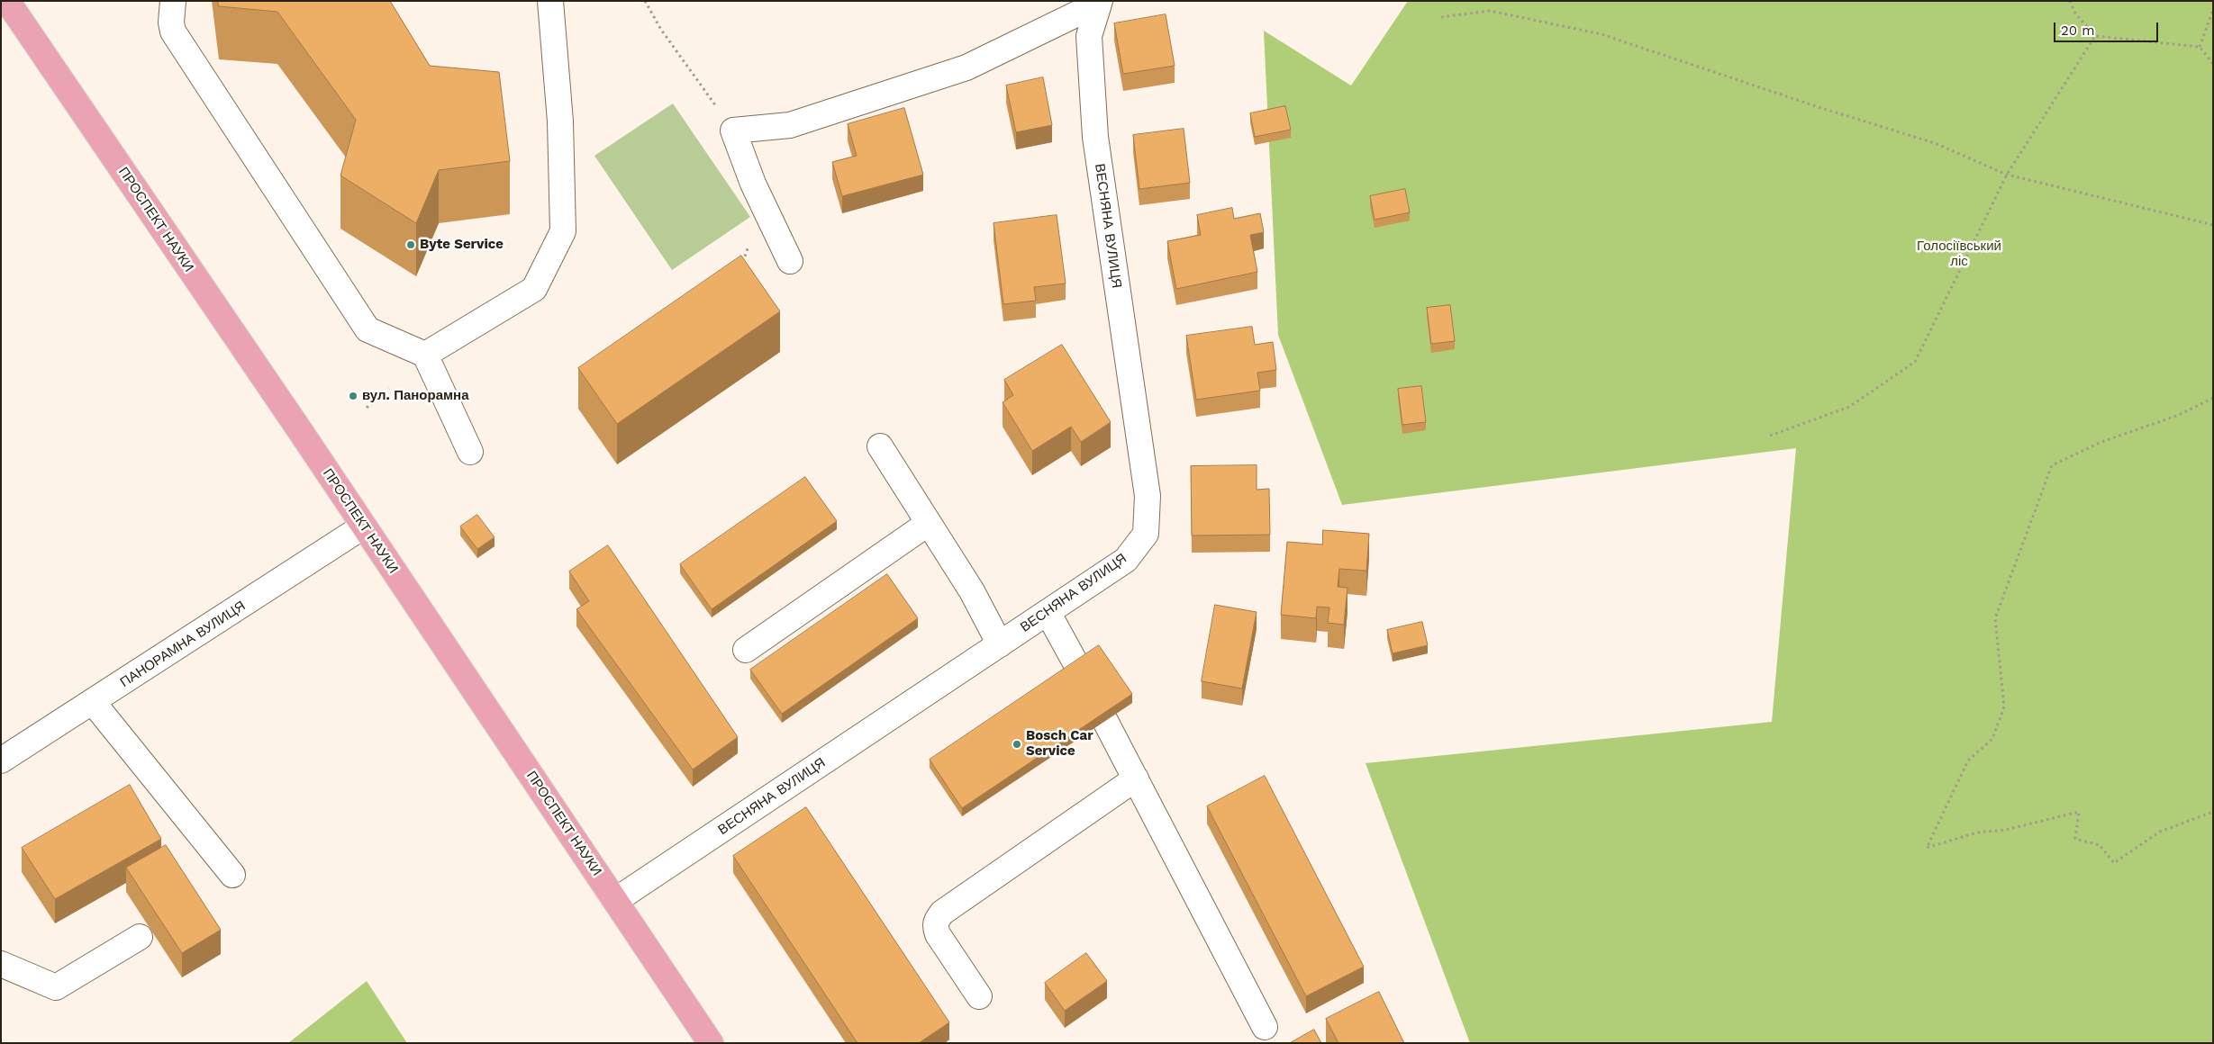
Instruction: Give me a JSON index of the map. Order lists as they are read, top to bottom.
{
  "streets": {
    "main road": ["ПРОСПЕКТ НАУКИ"],
    "street": ["ВЕСНЯНА ВУЛИЦЯ", "ПАНОРАМНА ВУЛИЦЯ"]
  },
  "crossings": [
    ["ПРОСПЕКТ НАУКИ", "ВЕСНЯНА ВУЛИЦЯ"],
    ["ПРОСПЕКТ НАУКИ", "ПАНОРАМНА ВУЛИЦЯ"]
  ],
  "parks": ["Голосіївський ліс"],
  "places": ["Byte Service", "вул. Панорамна", "Bosch Car Service"],
  "scale_bar": "20 m"
}
